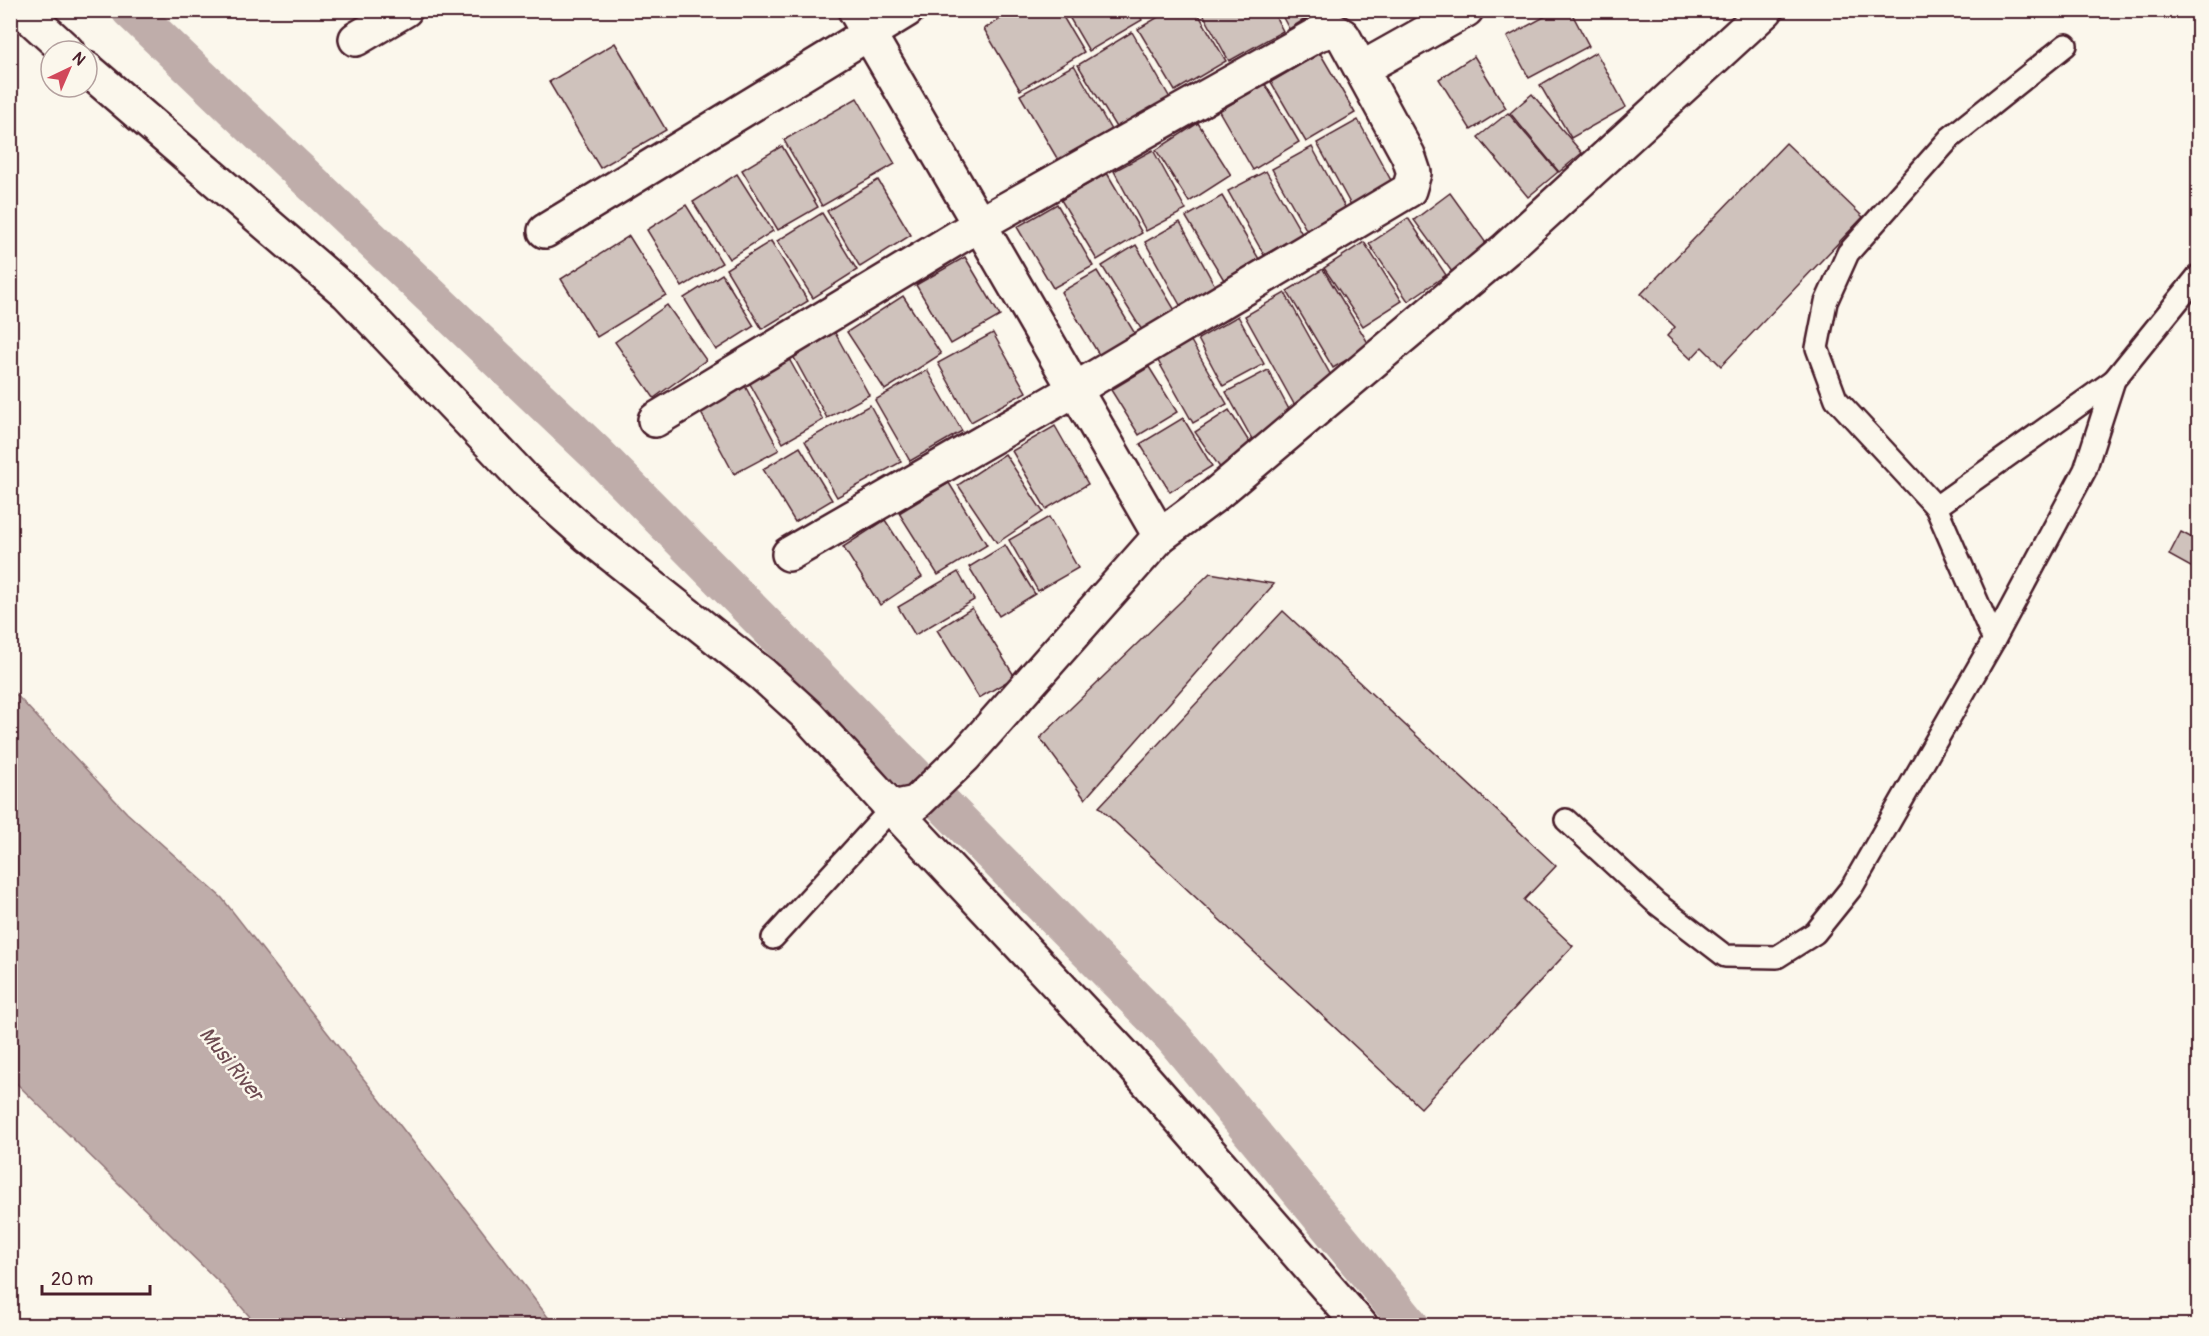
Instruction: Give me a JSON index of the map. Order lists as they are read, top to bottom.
{
  "water": ["Musi River"],
  "scale_bar": "20 m",
  "north": "top right"
}
